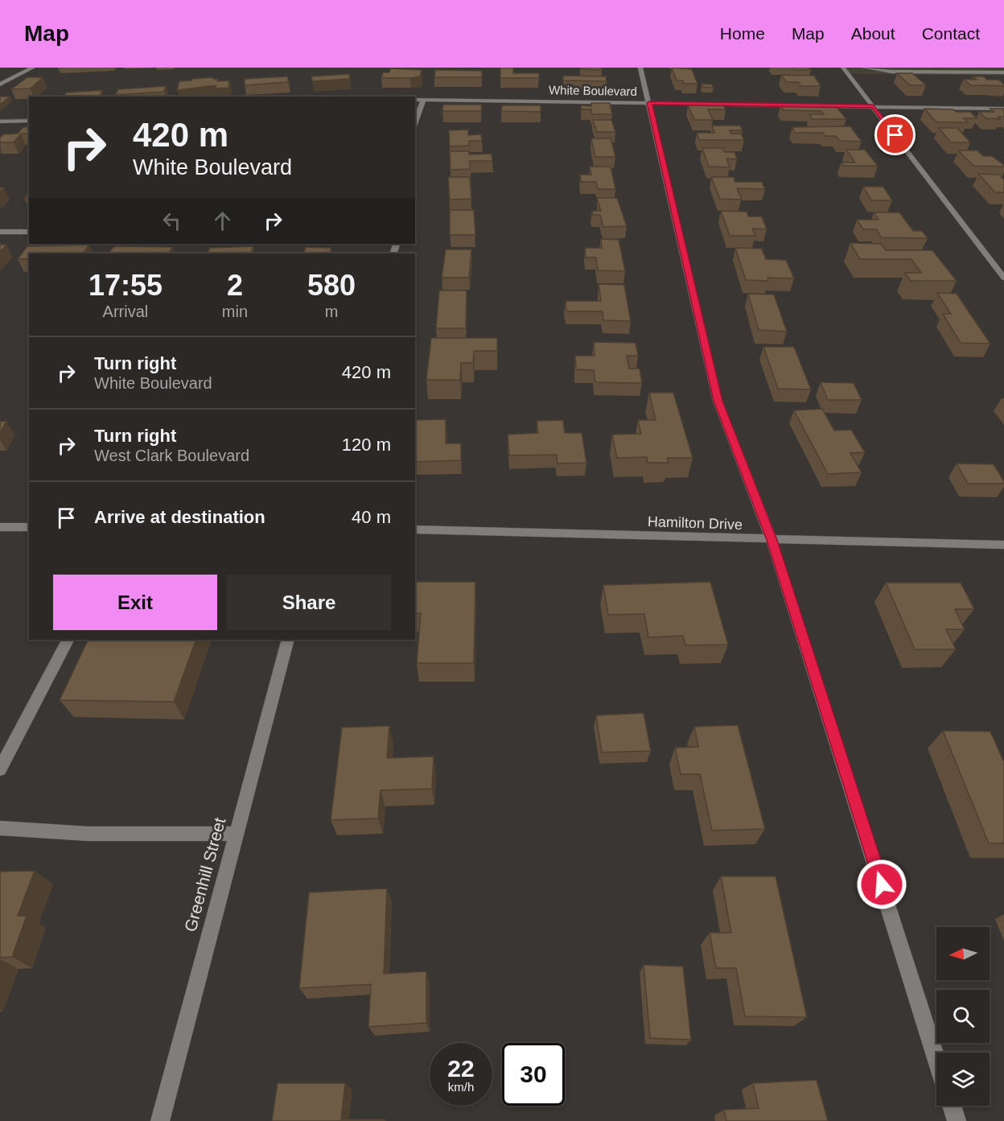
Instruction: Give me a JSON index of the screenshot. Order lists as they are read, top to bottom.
{
  "streets": {
    "street": ["White Boulevard", "Hamilton Drive", "Greenhill Street"]
  },
  "north": "left",
  "page": {
    "header": "Map",
    "nav": [
      "Home",
      "Map",
      "About",
      "Contact"
    ],
    "turn": ["420 m", "White Boulevard"],
    "eta": [
      "17:55",
      "Arrival",
      "2",
      "min",
      "580",
      "m"
    ],
    "list": [
      {
        "name": "Turn right",
        "note": "White Boulevard",
        "value": "420 m"
      },
      {
        "name": "Turn right",
        "note": "West Clark Boulevard",
        "value": "120 m"
      },
      {
        "name": "Arrive at destination",
        "value": "40 m"
      }
    ],
    "buttons": ["Exit", "Share"],
    "speed": "22 km/h",
    "limit": "30"
  }
}
